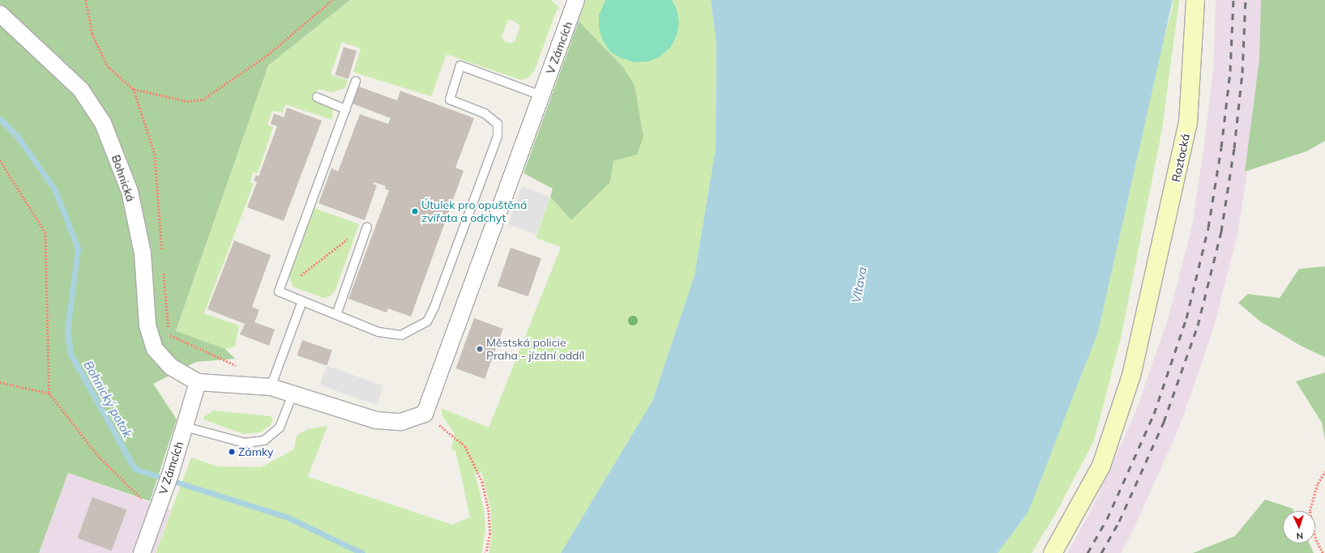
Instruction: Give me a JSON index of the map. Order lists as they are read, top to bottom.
{
  "streets": {
    "main road": ["Roztocká"],
    "street": ["V Zámcích", "Bohnická"]
  },
  "crossings": [
    ["V Zámcích", "Bohnická"]
  ],
  "water": ["Vltava", "Bohnický potok"],
  "places": ["Útulek pro opuštěná zvířata a odchyt", "Městská policie Praha - jízdní oddíl", "Zámky"],
  "north": "bottom"
}
